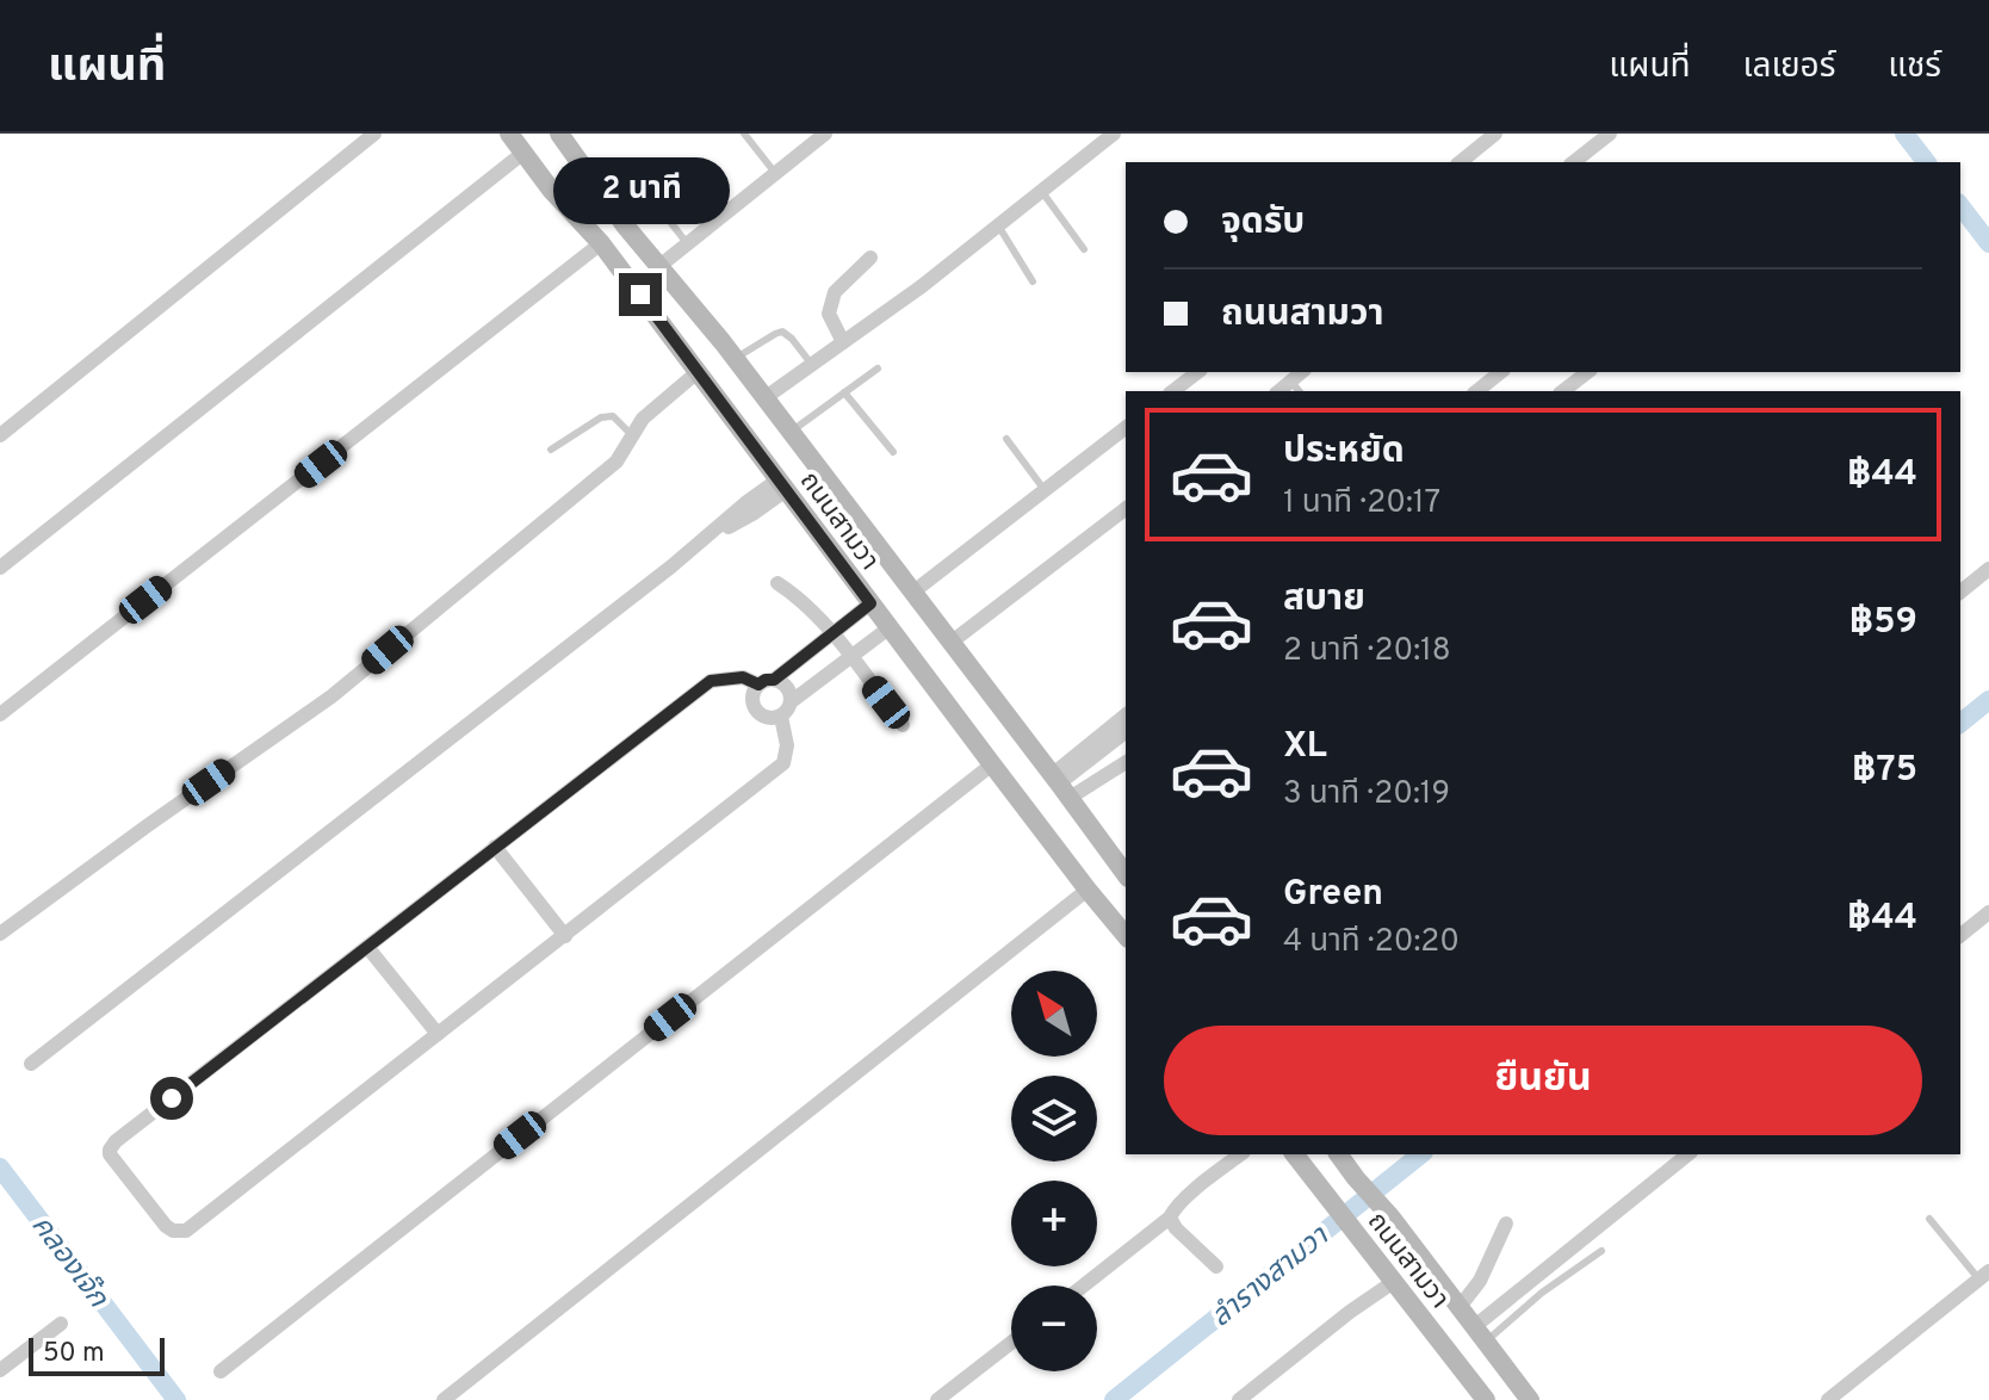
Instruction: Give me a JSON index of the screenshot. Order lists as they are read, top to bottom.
{
  "streets": {
    "street": ["ถนนสามวา"]
  },
  "water": ["คลองเจ๊ก", "ลำรางสามวา"],
  "scale_bar": "50 m",
  "north": "top left",
  "page": {
    "header": "แผนที่",
    "nav": ["แผนที่", "เลเยอร์", "แชร์"],
    "bubble": "2 นาที",
    "banner": ["จุดรับ", "ถนนสามวา"],
    "list": [
      {
        "name": "ประหยัด",
        "note": "1 นาที · 20:17",
        "value": "฿44"
      },
      {
        "name": "สบาย",
        "note": "2 นาที · 20:18",
        "value": "฿59"
      },
      {
        "name": "XL",
        "note": "3 นาที · 20:19",
        "value": "฿75"
      },
      {
        "name": "Green",
        "note": "4 นาที · 20:20",
        "value": "฿44"
      }
    ],
    "map_buttons": ["+", "−"],
    "buttons": "ยืนยัน",
    "scale": "50 m"
  }
}
